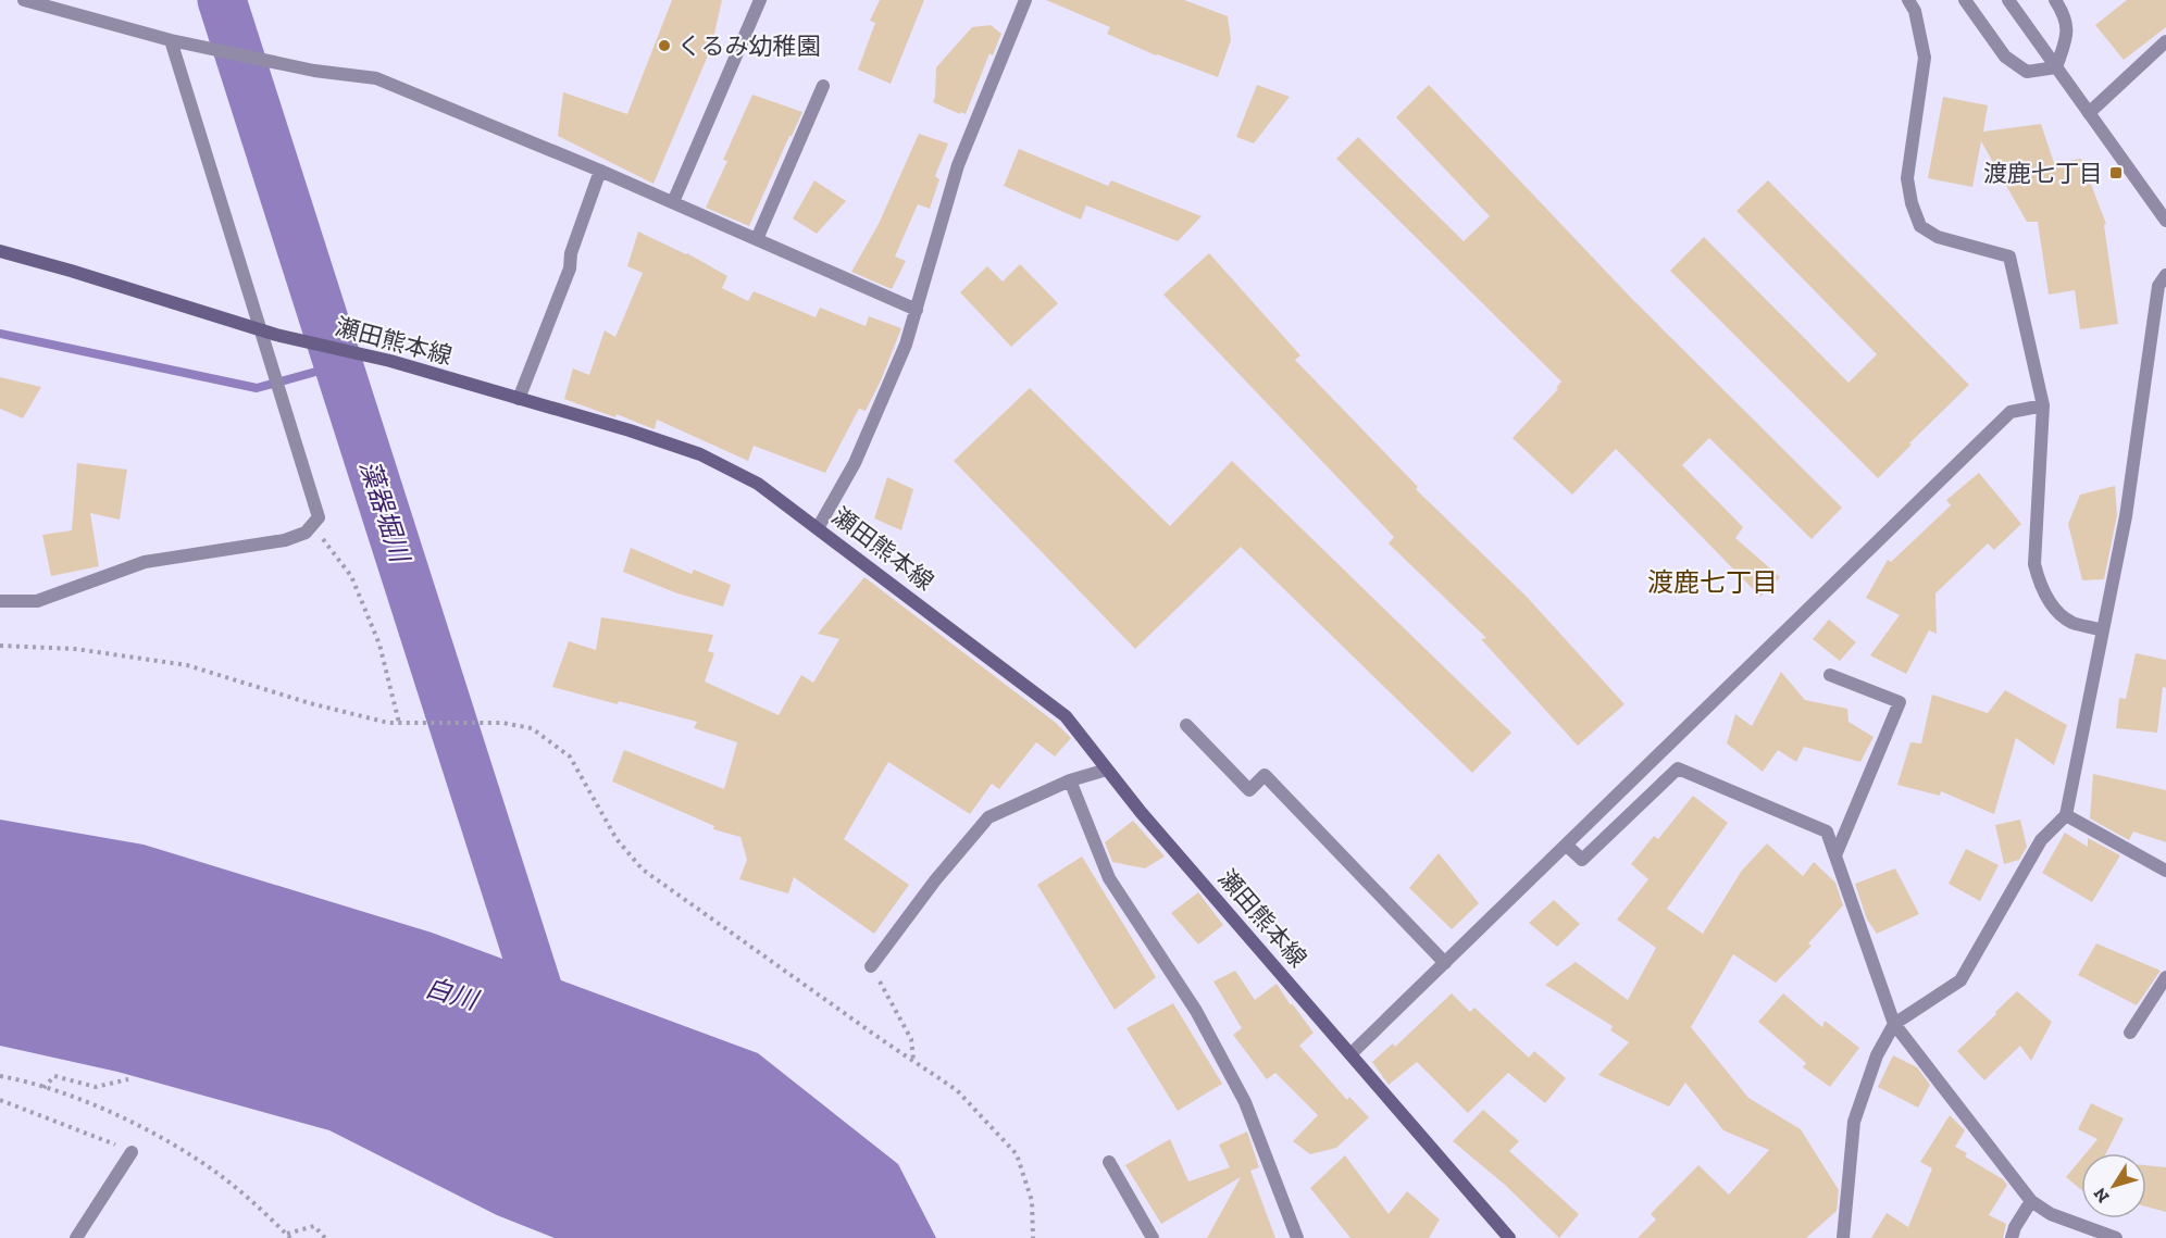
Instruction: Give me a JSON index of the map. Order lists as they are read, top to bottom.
{
  "streets": {
    "main road": ["瀬田熊本線"]
  },
  "districts": ["渡鹿七丁目"],
  "water": ["藻器堀川", "白川"],
  "places": {
    "other": ["くるみ幼稚園"],
    "transit": ["渡鹿七丁目"]
  },
  "north": "bottom left"
}
